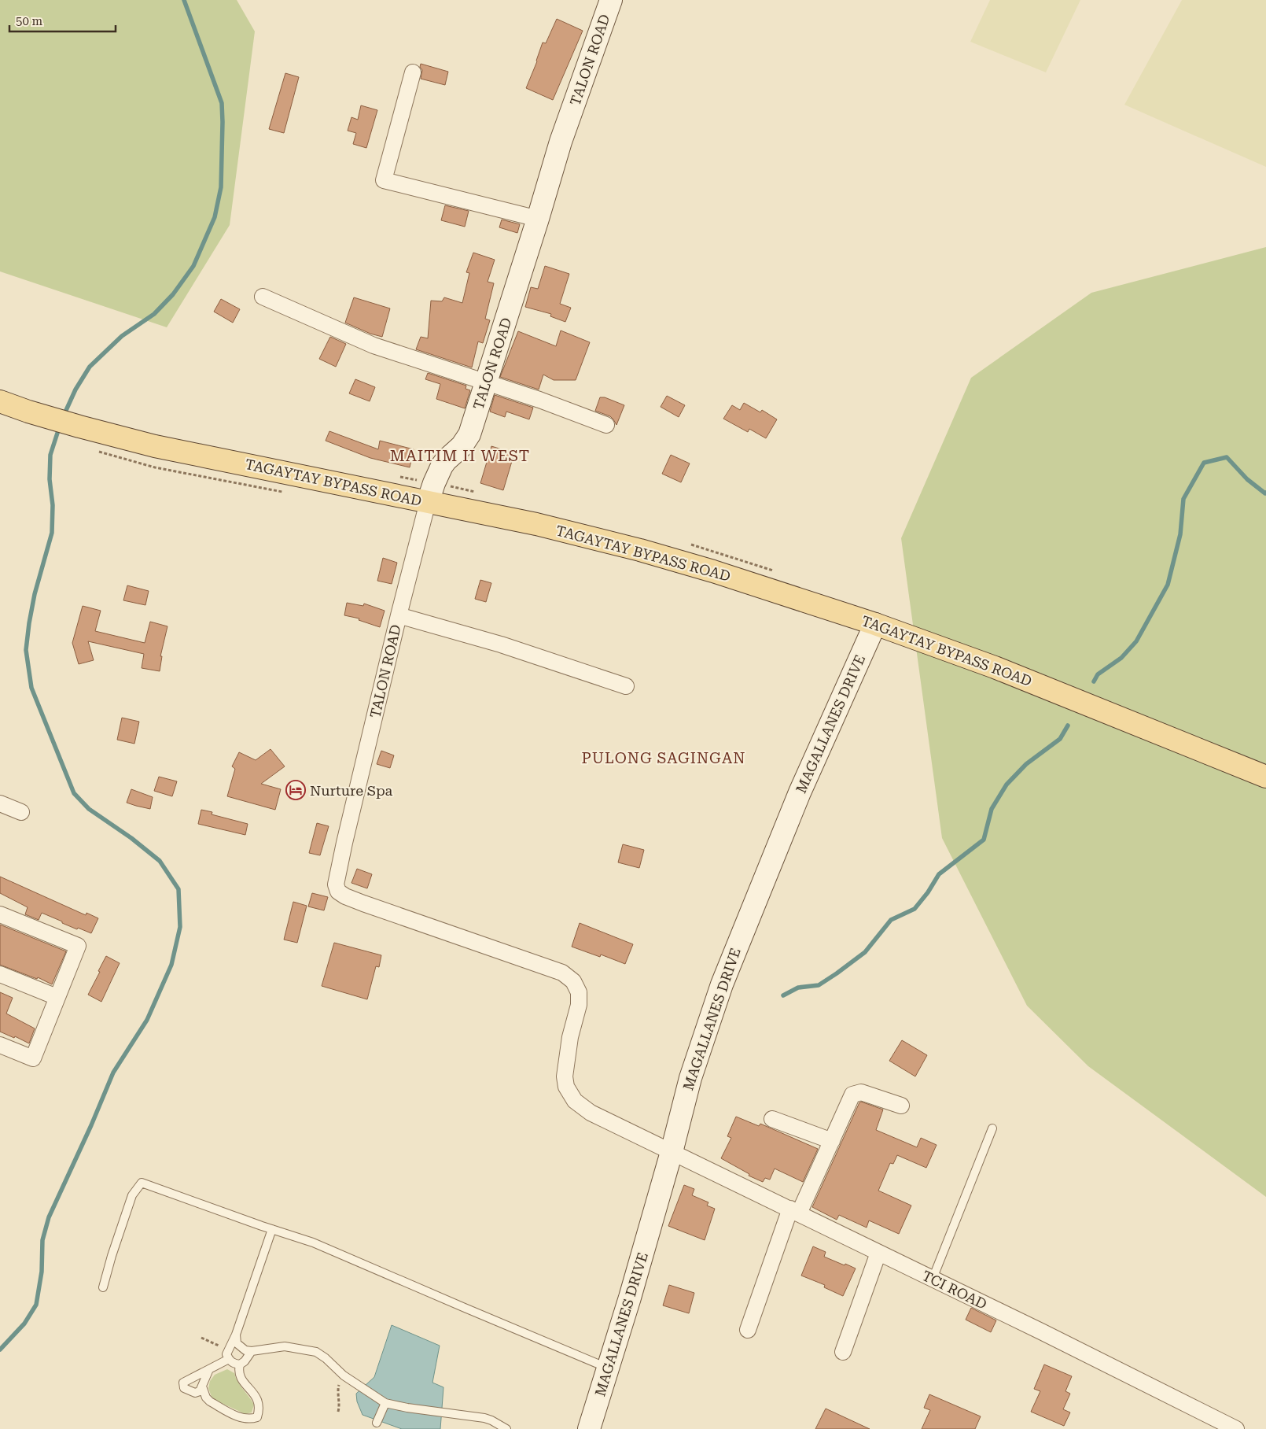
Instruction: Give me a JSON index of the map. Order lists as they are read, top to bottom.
{
  "streets": {
    "main road": ["TAGAYTAY BYPASS ROAD"],
    "street": ["TALON ROAD", "MAGALLANES DRIVE", "TCI ROAD"]
  },
  "crossings": [
    ["TALON ROAD", "TAGAYTAY BYPASS ROAD"],
    ["TALON ROAD", "MAGALLANES DRIVE"],
    ["TALON ROAD", "TCI ROAD"],
    ["TAGAYTAY BYPASS ROAD", "MAGALLANES DRIVE"],
    ["MAGALLANES DRIVE", "TCI ROAD"]
  ],
  "districts": ["MAITIM II WEST", "PULONG SAGINGAN"],
  "places": {
    "hotel": ["Nurture Spa"]
  },
  "scale_bar": "50 m"
}
